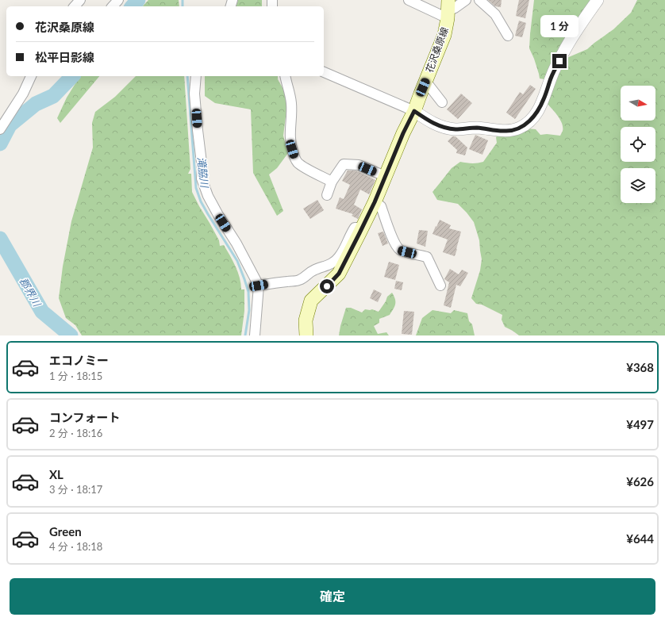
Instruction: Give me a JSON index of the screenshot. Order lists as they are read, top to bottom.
{
  "streets": {
    "main road": ["花沢桑原線"]
  },
  "water": ["滝脇川", "郡界川"],
  "north": "right",
  "page": {
    "banner": ["花沢桑原線", "松平日影線"],
    "bubble": "1 分",
    "list": [
      {
        "name": "エコノミー",
        "note": "1 分 · 18:15",
        "value": "¥368"
      },
      {
        "name": "コンフォート",
        "note": "2 分 · 18:16",
        "value": "¥497"
      },
      {
        "name": "XL",
        "note": "3 分 · 18:17",
        "value": "¥626"
      },
      {
        "name": "Green",
        "note": "4 分 · 18:18",
        "value": "¥644"
      }
    ],
    "buttons": "確定"
  }
}
